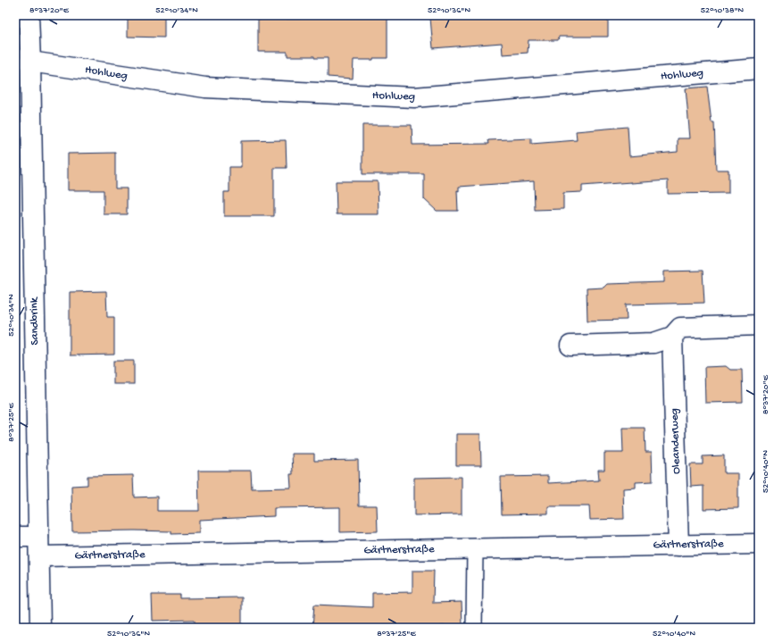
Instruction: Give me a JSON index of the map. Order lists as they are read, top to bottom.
{
  "streets": {
    "street": [
      "Hohlweg",
      "Sandbrink",
      "Oleanderweg",
      "Gärtnerstraße"
    ]
  },
  "crossings": [
    ["Hohlweg", "Sandbrink"],
    ["Sandbrink", "Gärtnerstraße"],
    ["Oleanderweg", "Gärtnerstraße"]
  ],
  "coordinates": [
    "8°37'20\"E",
    "52°10'34\"N",
    "52°10'36\"N",
    "52°10'38\"N",
    "8°37'25\"E",
    "52°10'40\"N"
  ]
}
